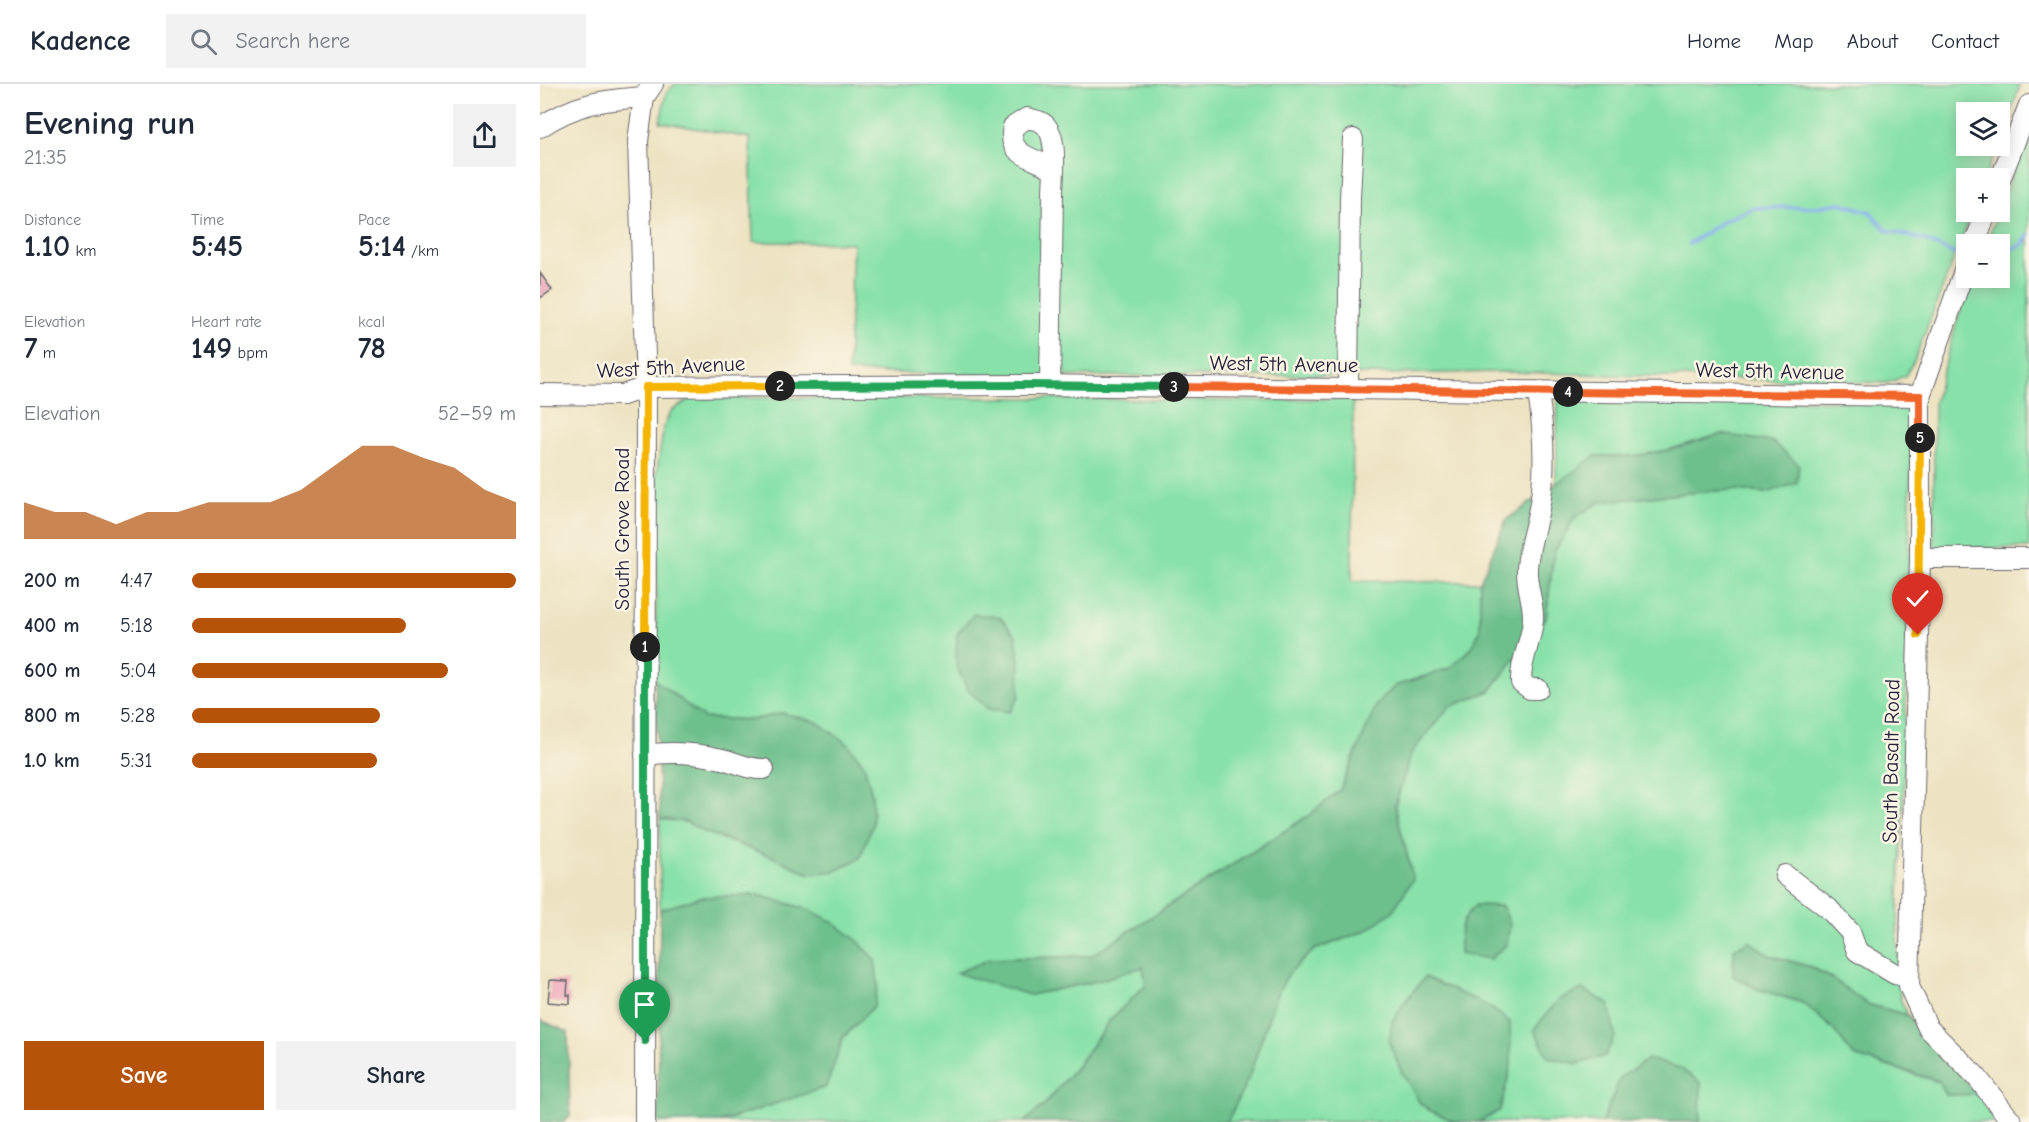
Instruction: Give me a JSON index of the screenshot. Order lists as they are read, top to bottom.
{
  "streets": {
    "street": ["West 5th Avenue", "South Grove Road", "South Basalt Road"]
  },
  "crossings": [
    ["West 5th Avenue", "South Grove Road"],
    ["West 5th Avenue", "South Basalt Road"]
  ],
  "page": {
    "header": "Kadence",
    "search": "Search here",
    "nav": [
      "Home",
      "Map",
      "About",
      "Contact"
    ],
    "heading": ["Evening run", "21:35"],
    "map_buttons": ["+", "−"],
    "stats": [
      ["Distance", "1.10 km"],
      ["Time", "5:45"],
      ["Pace", "5:14 /km"],
      ["Elevation", "7 m"],
      ["Heart rate", "149 bpm"],
      ["kcal", "78"]
    ],
    "pins": [
      "2",
      "3",
      "4",
      "5",
      "1"
    ],
    "chart": ["Elevation", "52–59 m"],
    "list": [
      {
        "name": "200 m",
        "note": "4:47"
      },
      {
        "name": "400 m",
        "note": "5:18"
      },
      {
        "name": "600 m",
        "note": "5:04"
      },
      {
        "name": "800 m",
        "note": "5:28"
      },
      {
        "name": "1.0 km",
        "note": "5:31"
      }
    ],
    "buttons": ["Save", "Share"]
  }
}
